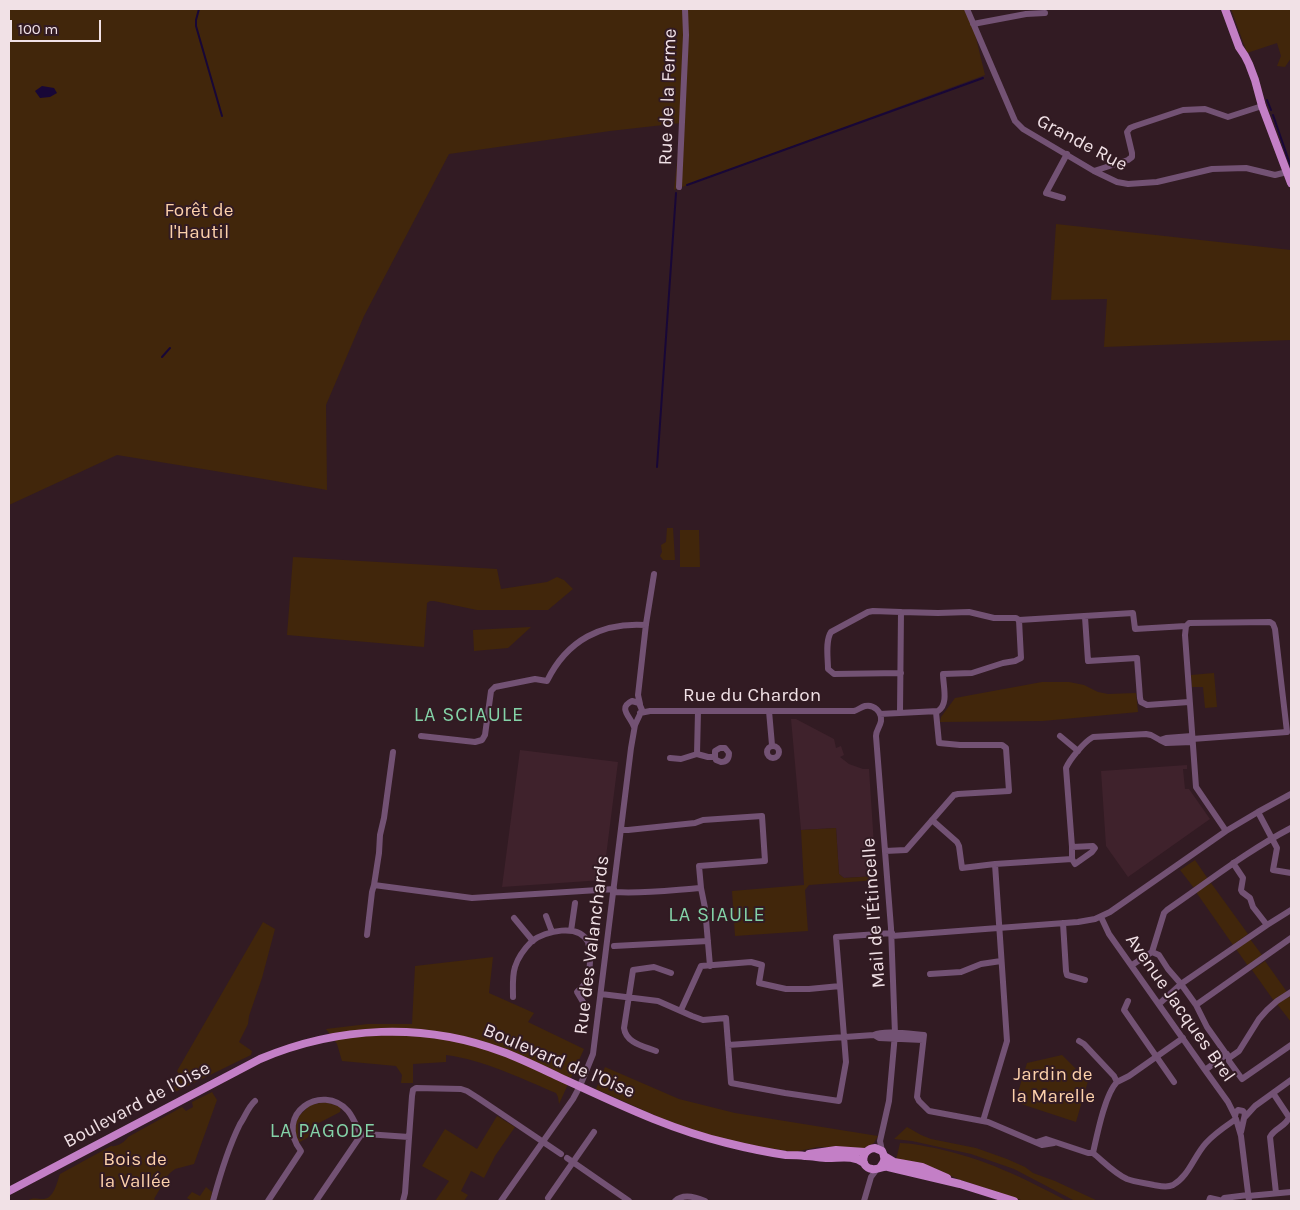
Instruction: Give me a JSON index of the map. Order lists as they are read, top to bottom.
{
  "streets": {
    "main road": ["Boulevard de l'Oise"],
    "street": [
      "Rue de la Ferme",
      "Grande Rue",
      "Rue du Chardon",
      "Mail de l'Étincelle",
      "Rue des Valanchards",
      "Avenue Jacques Brel"
    ]
  },
  "crossings": [
    ["Rue du Chardon", "Mail de l'Étincelle"],
    ["Rue du Chardon", "Rue des Valanchards"],
    ["Mail de l'Étincelle", "Boulevard de l'Oise"],
    ["Rue des Valanchards", "Boulevard de l'Oise"]
  ],
  "districts": ["LA SCIAULE", "LA SIAULE", "LA PAGODE"],
  "parks": ["Forêt de l'Hautil", "Jardin de la Marelle", "Bois de la Vallée"],
  "scale_bar": "100 m"
}
